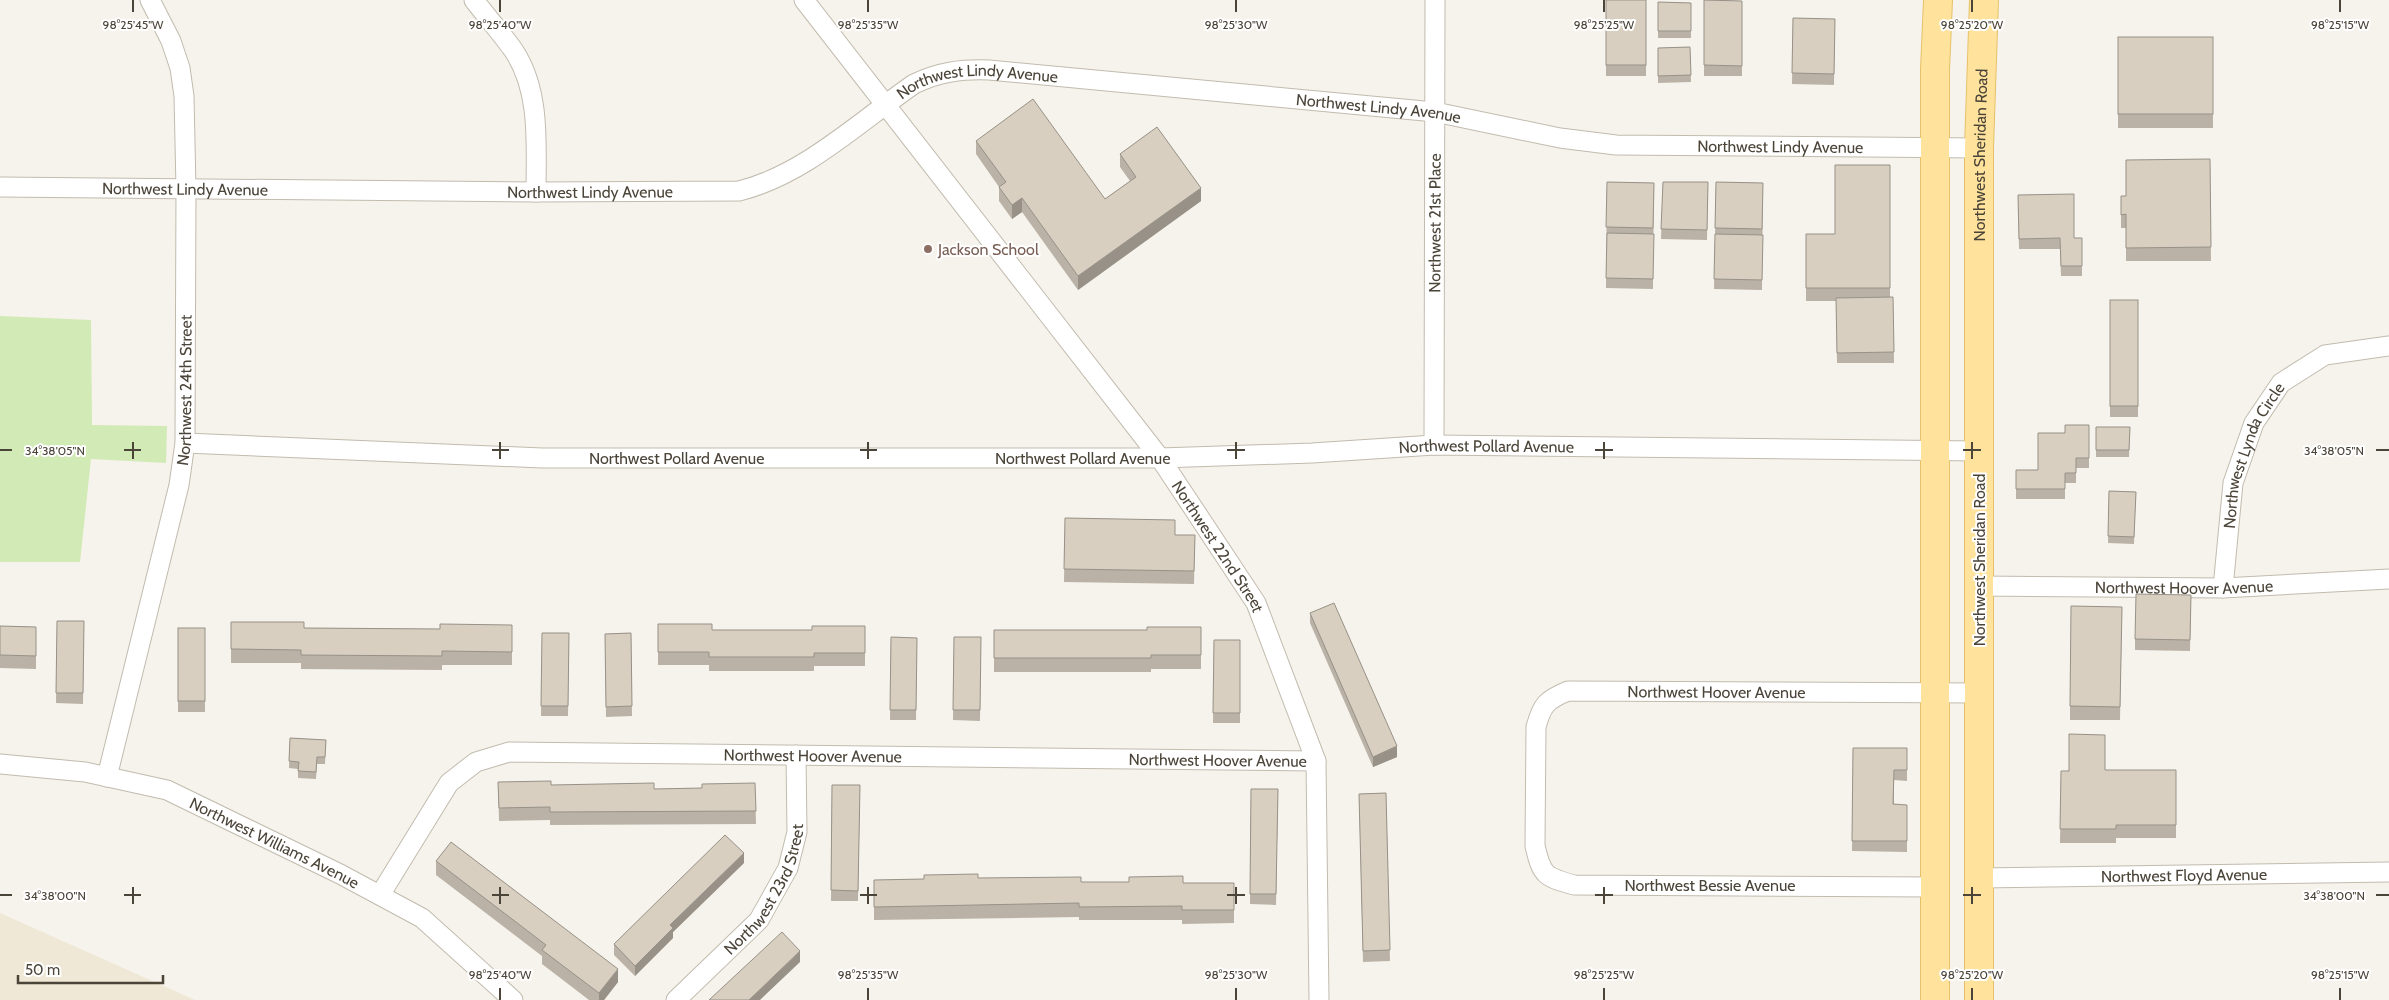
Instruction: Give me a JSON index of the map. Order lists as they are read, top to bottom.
{
  "streets": {
    "main road": ["Northwest Sheridan Road"],
    "street": [
      "Northwest Lindy Avenue",
      "Northwest 21st Place",
      "Northwest 24th Street",
      "Northwest Pollard Avenue",
      "Northwest Lynda Circle",
      "Northwest 22nd Street",
      "Northwest Hoover Avenue",
      "Northwest Williams Avenue",
      "Northwest Floyd Avenue",
      "Northwest Bessie Avenue",
      "Northwest 23rd Street"
    ]
  },
  "crossings": [
    ["Northwest Lindy Avenue", "Northwest Sheridan Road"],
    ["Northwest Lindy Avenue", "Northwest 21st Place"],
    ["Northwest Lindy Avenue", "Northwest 24th Street"],
    ["Northwest Lindy Avenue", "Northwest 22nd Street"],
    ["Northwest Sheridan Road", "Northwest Pollard Avenue"],
    ["Northwest Sheridan Road", "Northwest Hoover Avenue"],
    ["Northwest Sheridan Road", "Northwest Floyd Avenue"],
    ["Northwest 21st Place", "Northwest Pollard Avenue"],
    ["Northwest 24th Street", "Northwest Pollard Avenue"],
    ["Northwest 24th Street", "Northwest Williams Avenue"],
    ["Northwest Pollard Avenue", "Northwest 22nd Street"],
    ["Northwest Lynda Circle", "Northwest Hoover Avenue"],
    ["Northwest 22nd Street", "Northwest Hoover Avenue"],
    ["Northwest Hoover Avenue", "Northwest Williams Avenue"],
    ["Northwest Hoover Avenue", "Northwest Bessie Avenue"],
    ["Northwest Hoover Avenue", "Northwest 23rd Street"]
  ],
  "places": ["Jackson School"],
  "scale_bar": "50 m",
  "coordinates": [
    "98°25'45\"W",
    "98°25'40\"W",
    "98°25'35\"W",
    "98°25'30\"W",
    "98°25'25\"W",
    "98°25'20\"W",
    "98°25'15\"W",
    "34°38'05\"N",
    "34°38'00\"N"
  ]
}
